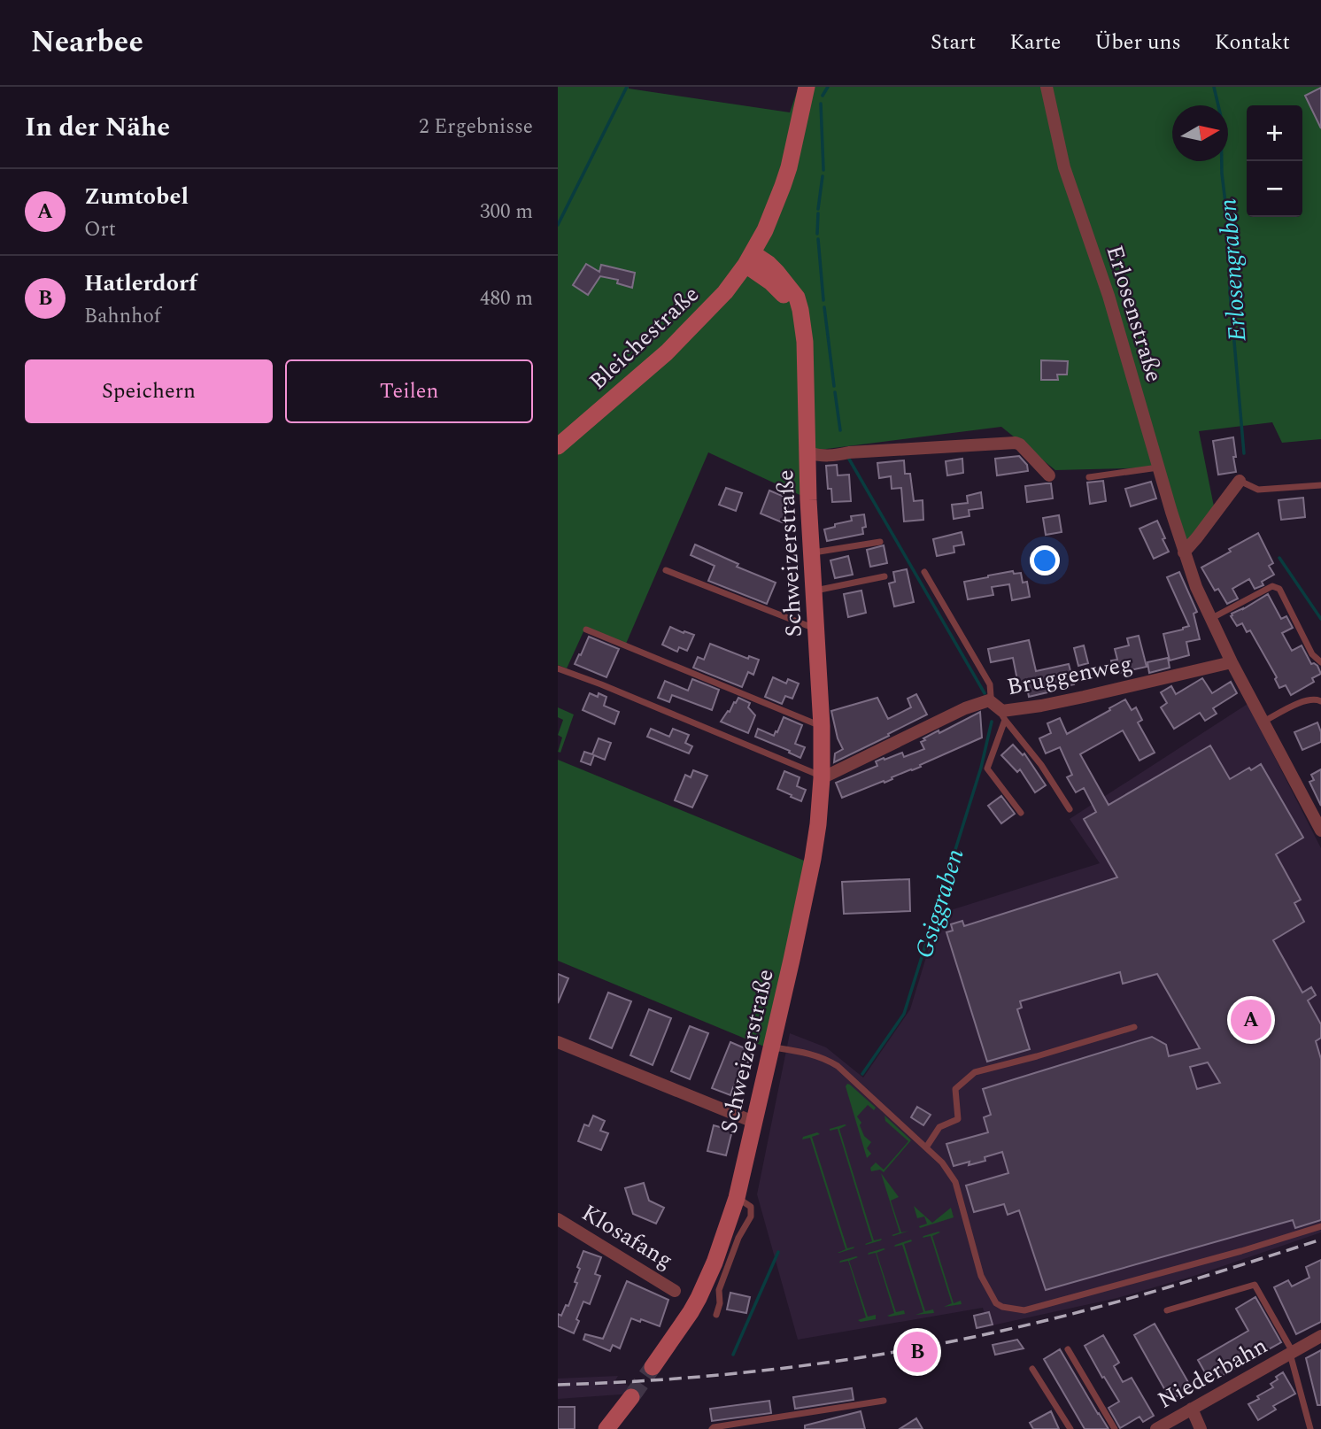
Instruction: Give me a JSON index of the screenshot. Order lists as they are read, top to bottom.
{
  "streets": {
    "street": [
      "Erlosenstraße",
      "Bleichestraße",
      "Schweizerstraße",
      "Bruggenweg",
      "Klosafang",
      "Niederbahn"
    ]
  },
  "crossings": [
    ["Erlosenstraße", "Bruggenweg"],
    ["Bleichestraße", "Schweizerstraße"],
    ["Schweizerstraße", "Bruggenweg"]
  ],
  "water": ["Erlosengraben", "Gsiggraben"],
  "north": "right",
  "page": {
    "header": "Nearbee",
    "nav": [
      "Start",
      "Karte",
      "Über uns",
      "Kontakt"
    ],
    "heading": ["In der Nähe", "2 Ergebnisse"],
    "map_buttons": ["+", "−"],
    "list": [
      {
        "mark": "A",
        "name": "Zumtobel",
        "note": "Ort",
        "value": "300 m"
      },
      {
        "mark": "B",
        "name": "Hatlerdorf",
        "note": "Bahnhof",
        "value": "480 m"
      }
    ],
    "buttons": ["Speichern", "Teilen"],
    "pins": ["A", "B"]
  }
}
